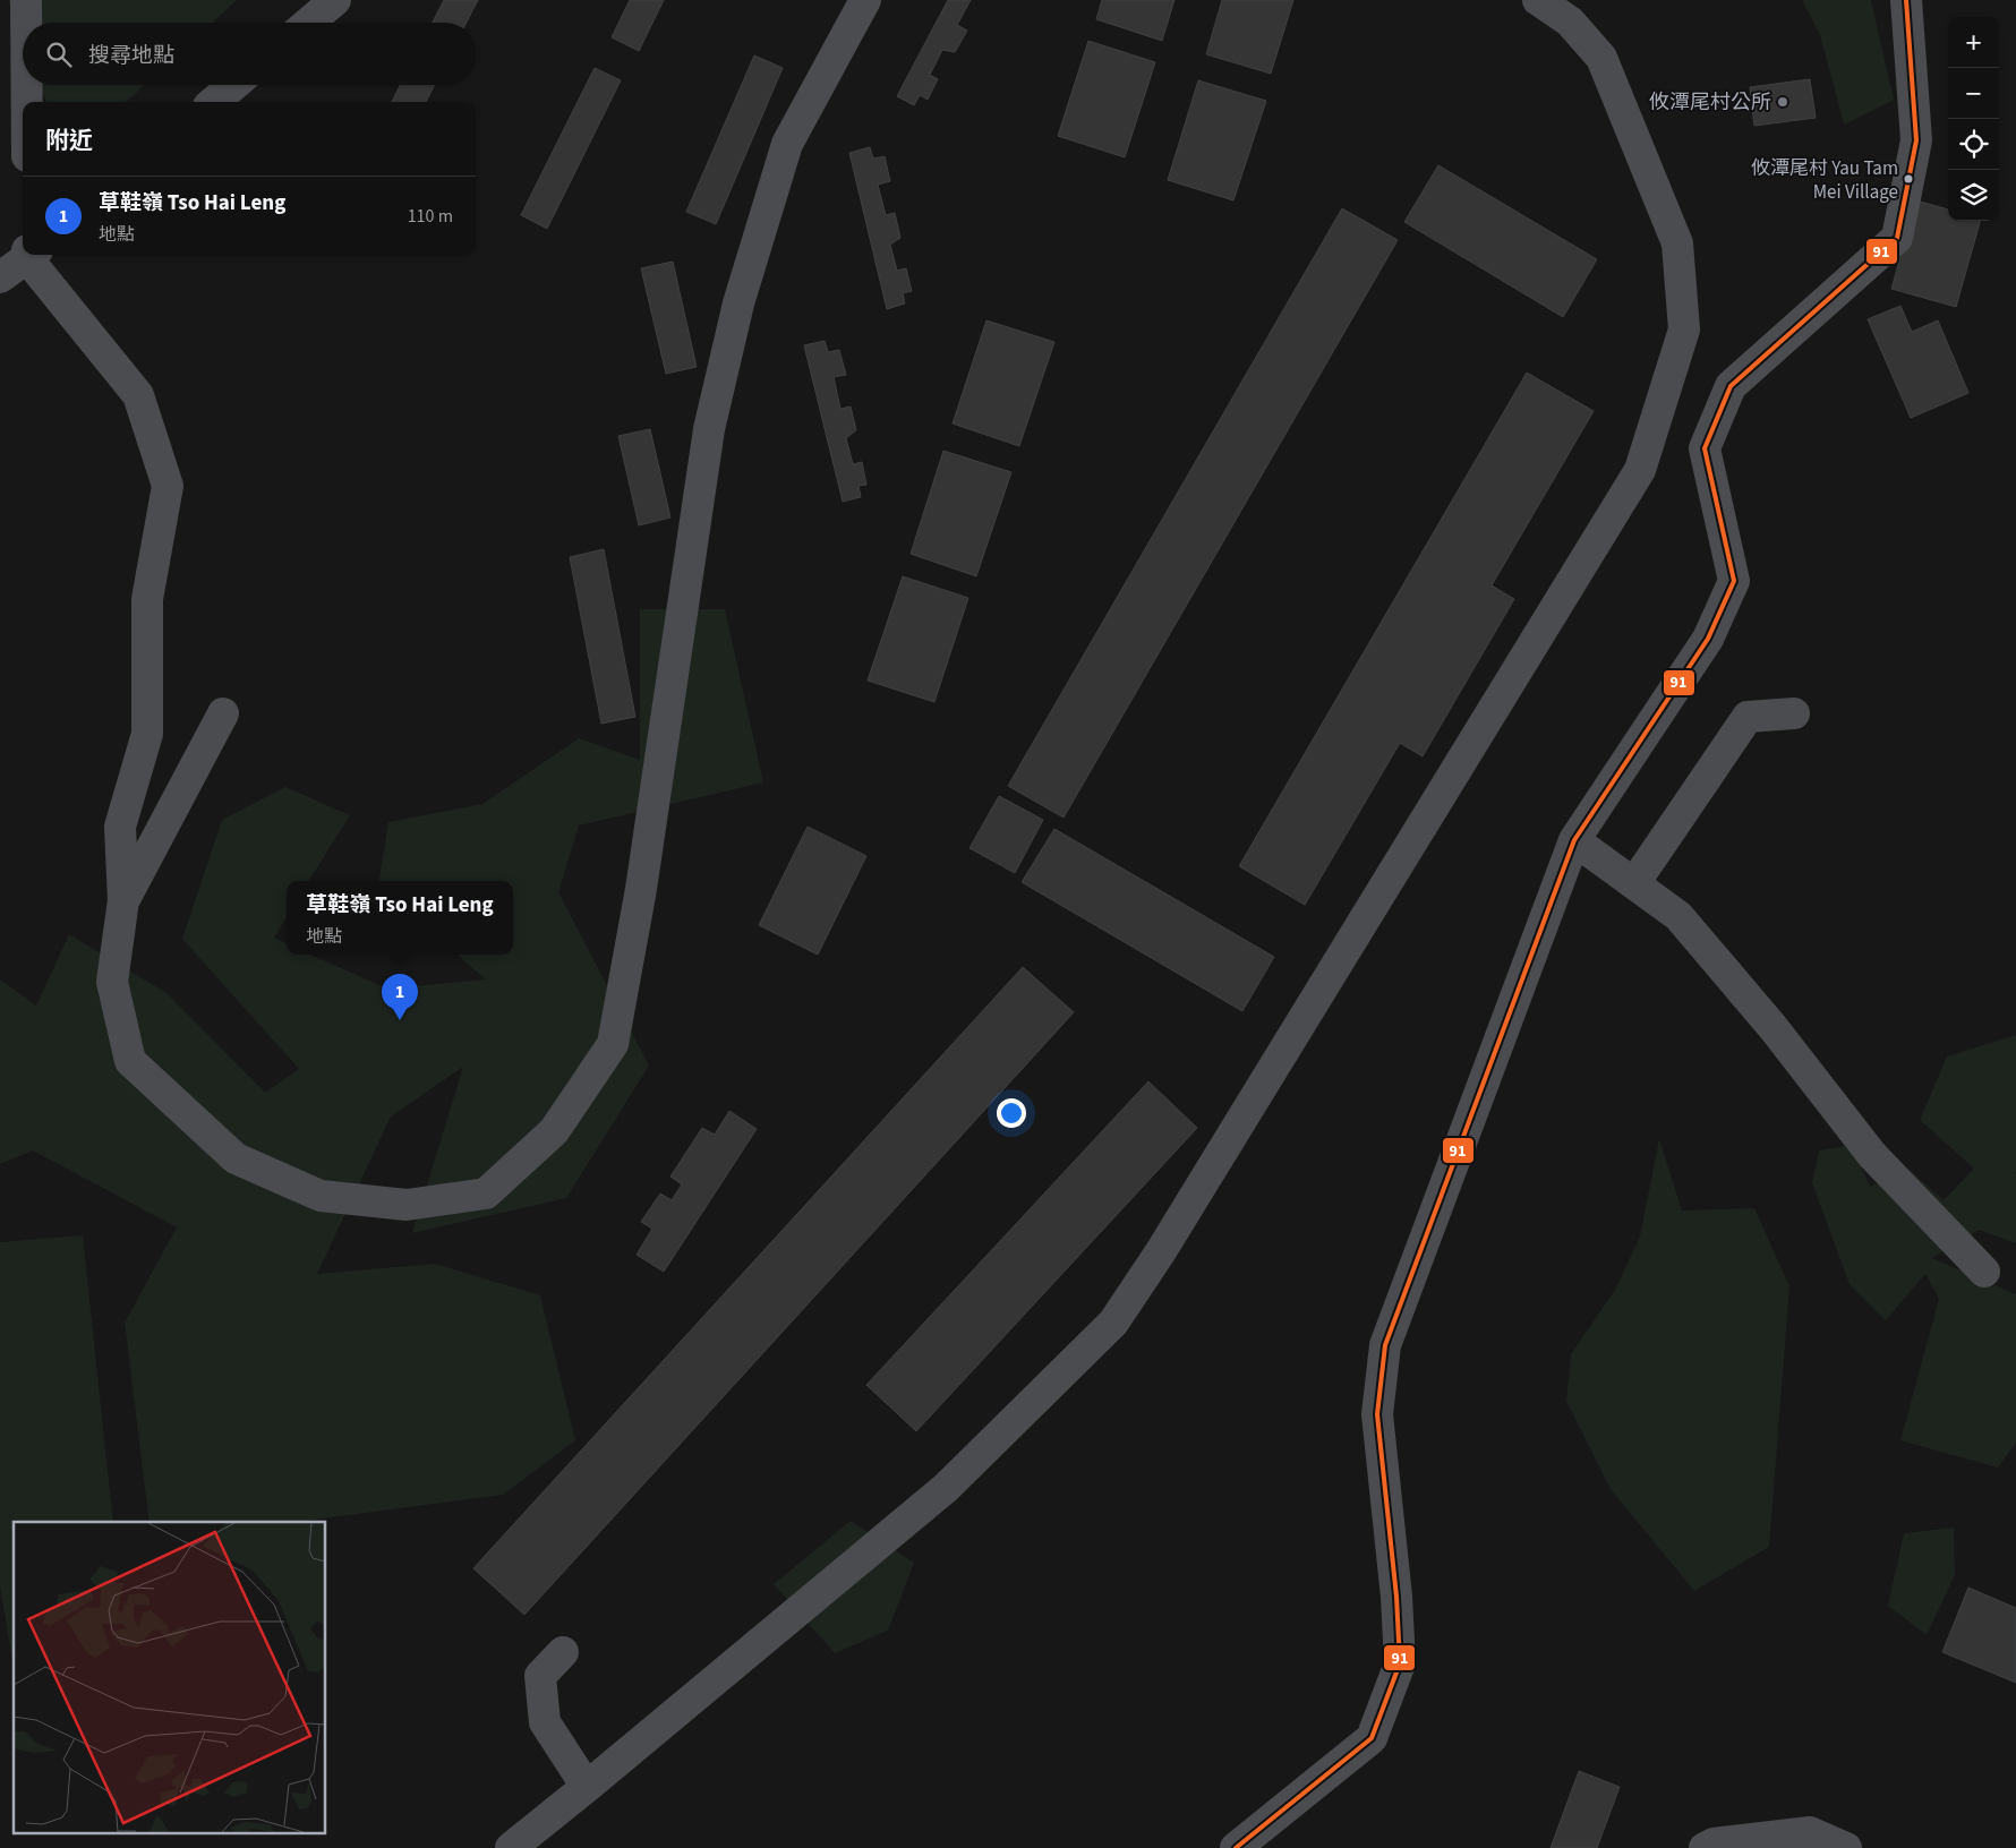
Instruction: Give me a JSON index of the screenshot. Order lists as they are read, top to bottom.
{
  "places": ["攸潭尾村公所", "攸潭尾村 Yau Tam Mei Village"],
  "lines": ["transit line 91"],
  "page": {
    "map_buttons": ["+", "−"],
    "search": "搜尋地點",
    "heading": "附近",
    "list": [
      {
        "mark": "1",
        "name": "草鞋嶺 Tso Hai Leng",
        "note": "地點",
        "value": "110 m"
      }
    ],
    "popup": ["草鞋嶺 Tso Hai Leng", "地點"],
    "pins": "1"
  }
}
